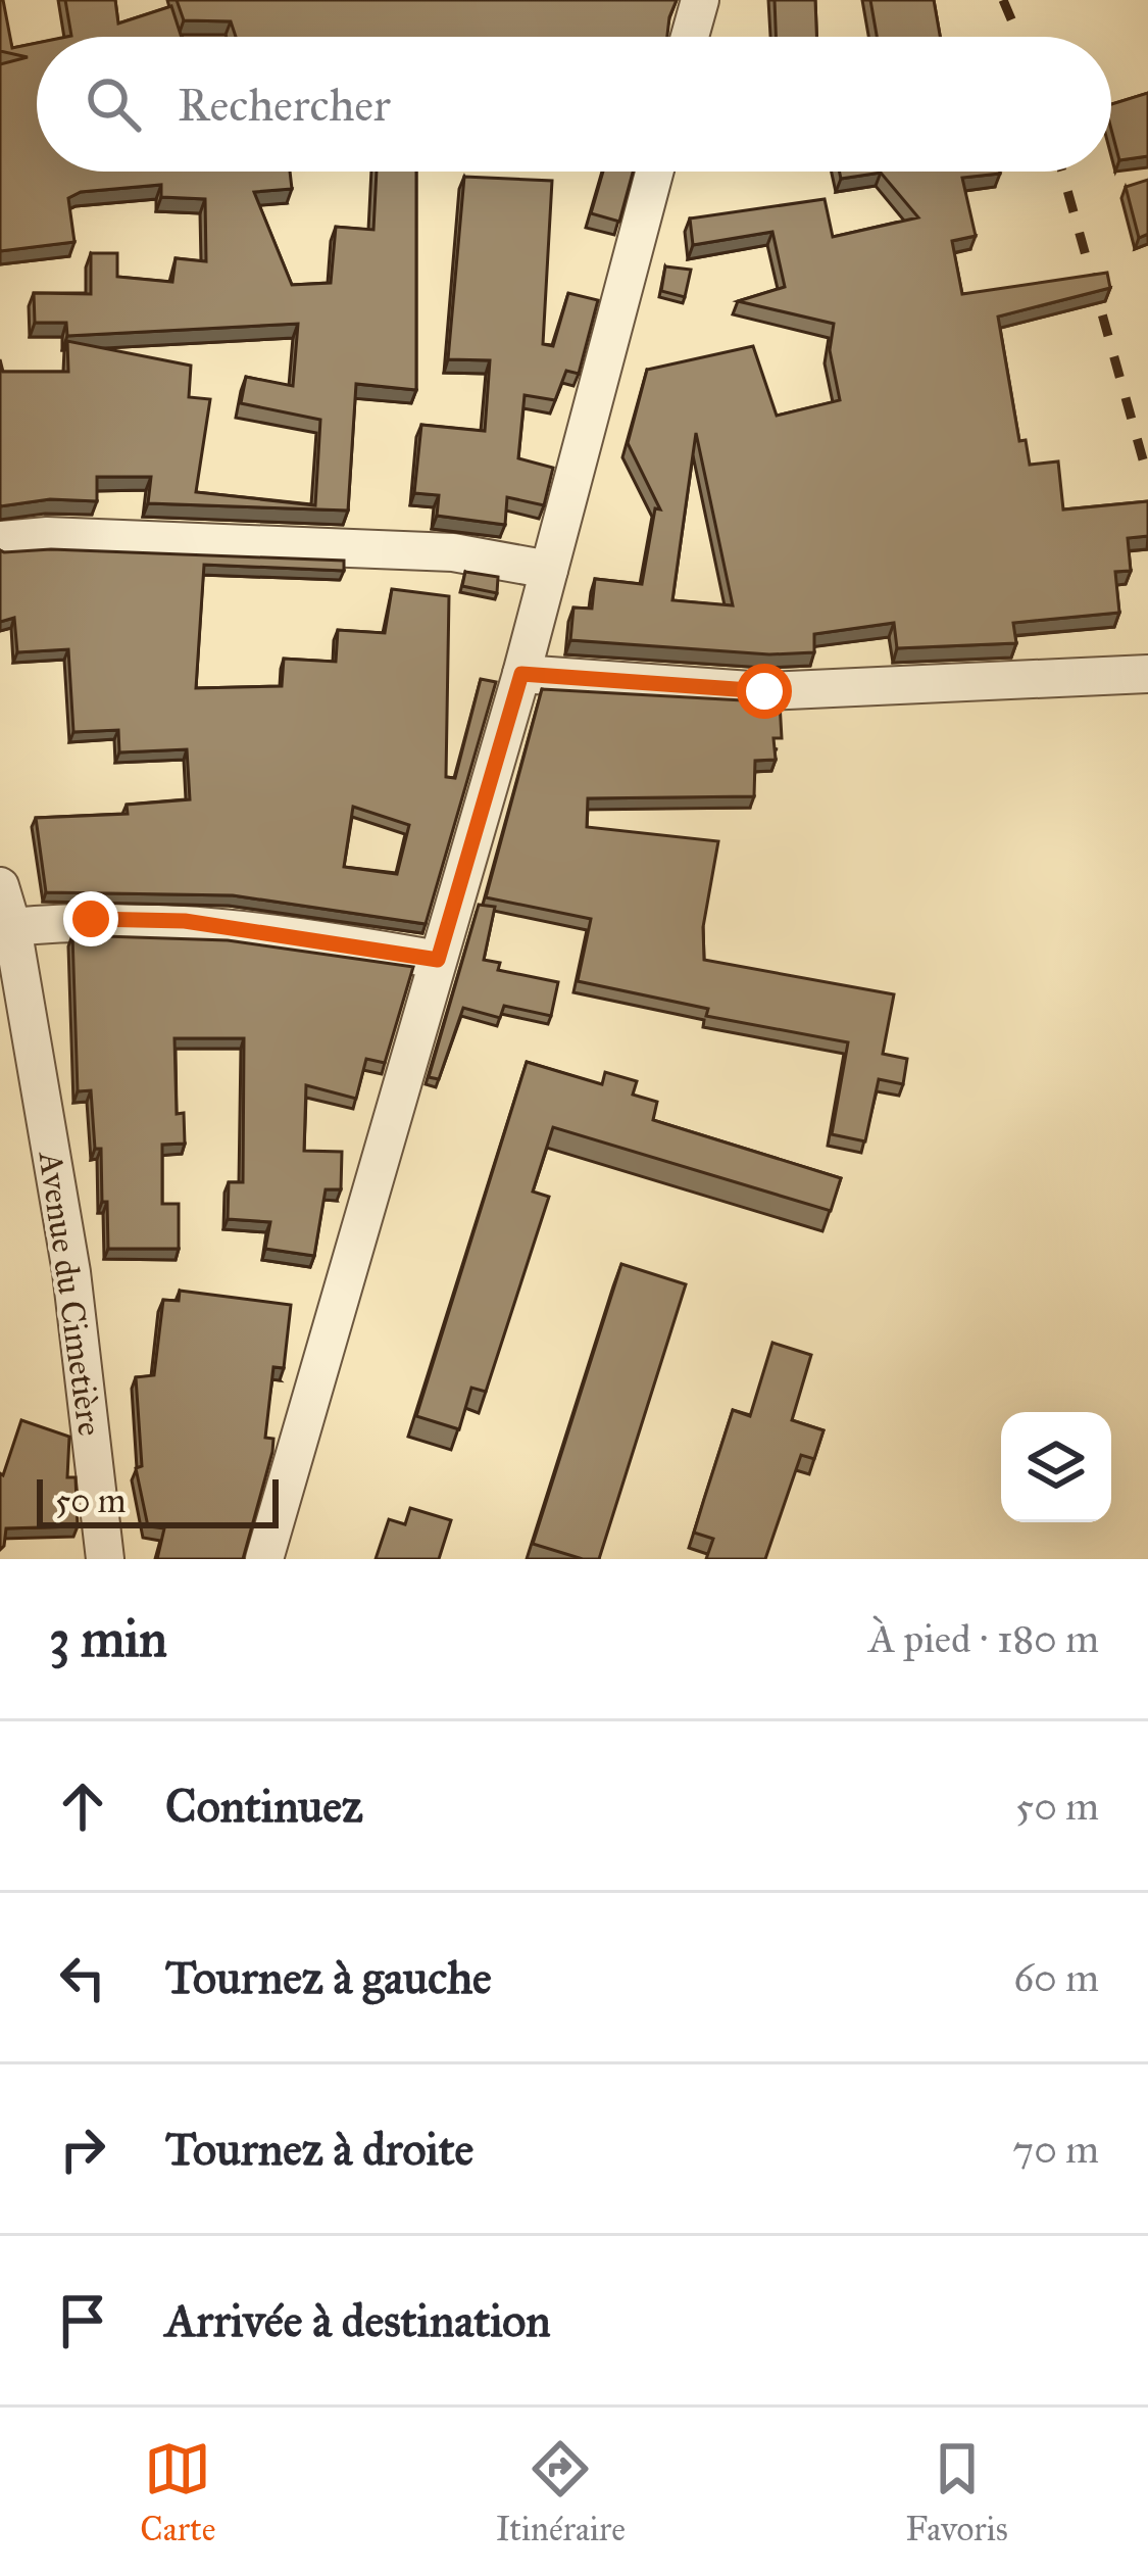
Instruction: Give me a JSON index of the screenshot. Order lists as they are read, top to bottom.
{
  "streets": {
    "street": ["Avenue du Cimetière"]
  },
  "scale_bar": "50 m",
  "page": {
    "search": "Rechercher",
    "scale": "50 m",
    "heading": ["3 min", "À pied · 180 m"],
    "list": [
      ["Continuez", "50 m"],
      ["Tournez à gauche", "60 m"],
      ["Tournez à droite", "70 m"],
      "Arrivée à destination"
    ],
    "nav": ["Carte", "Itinéraire", "Favoris"]
  }
}
